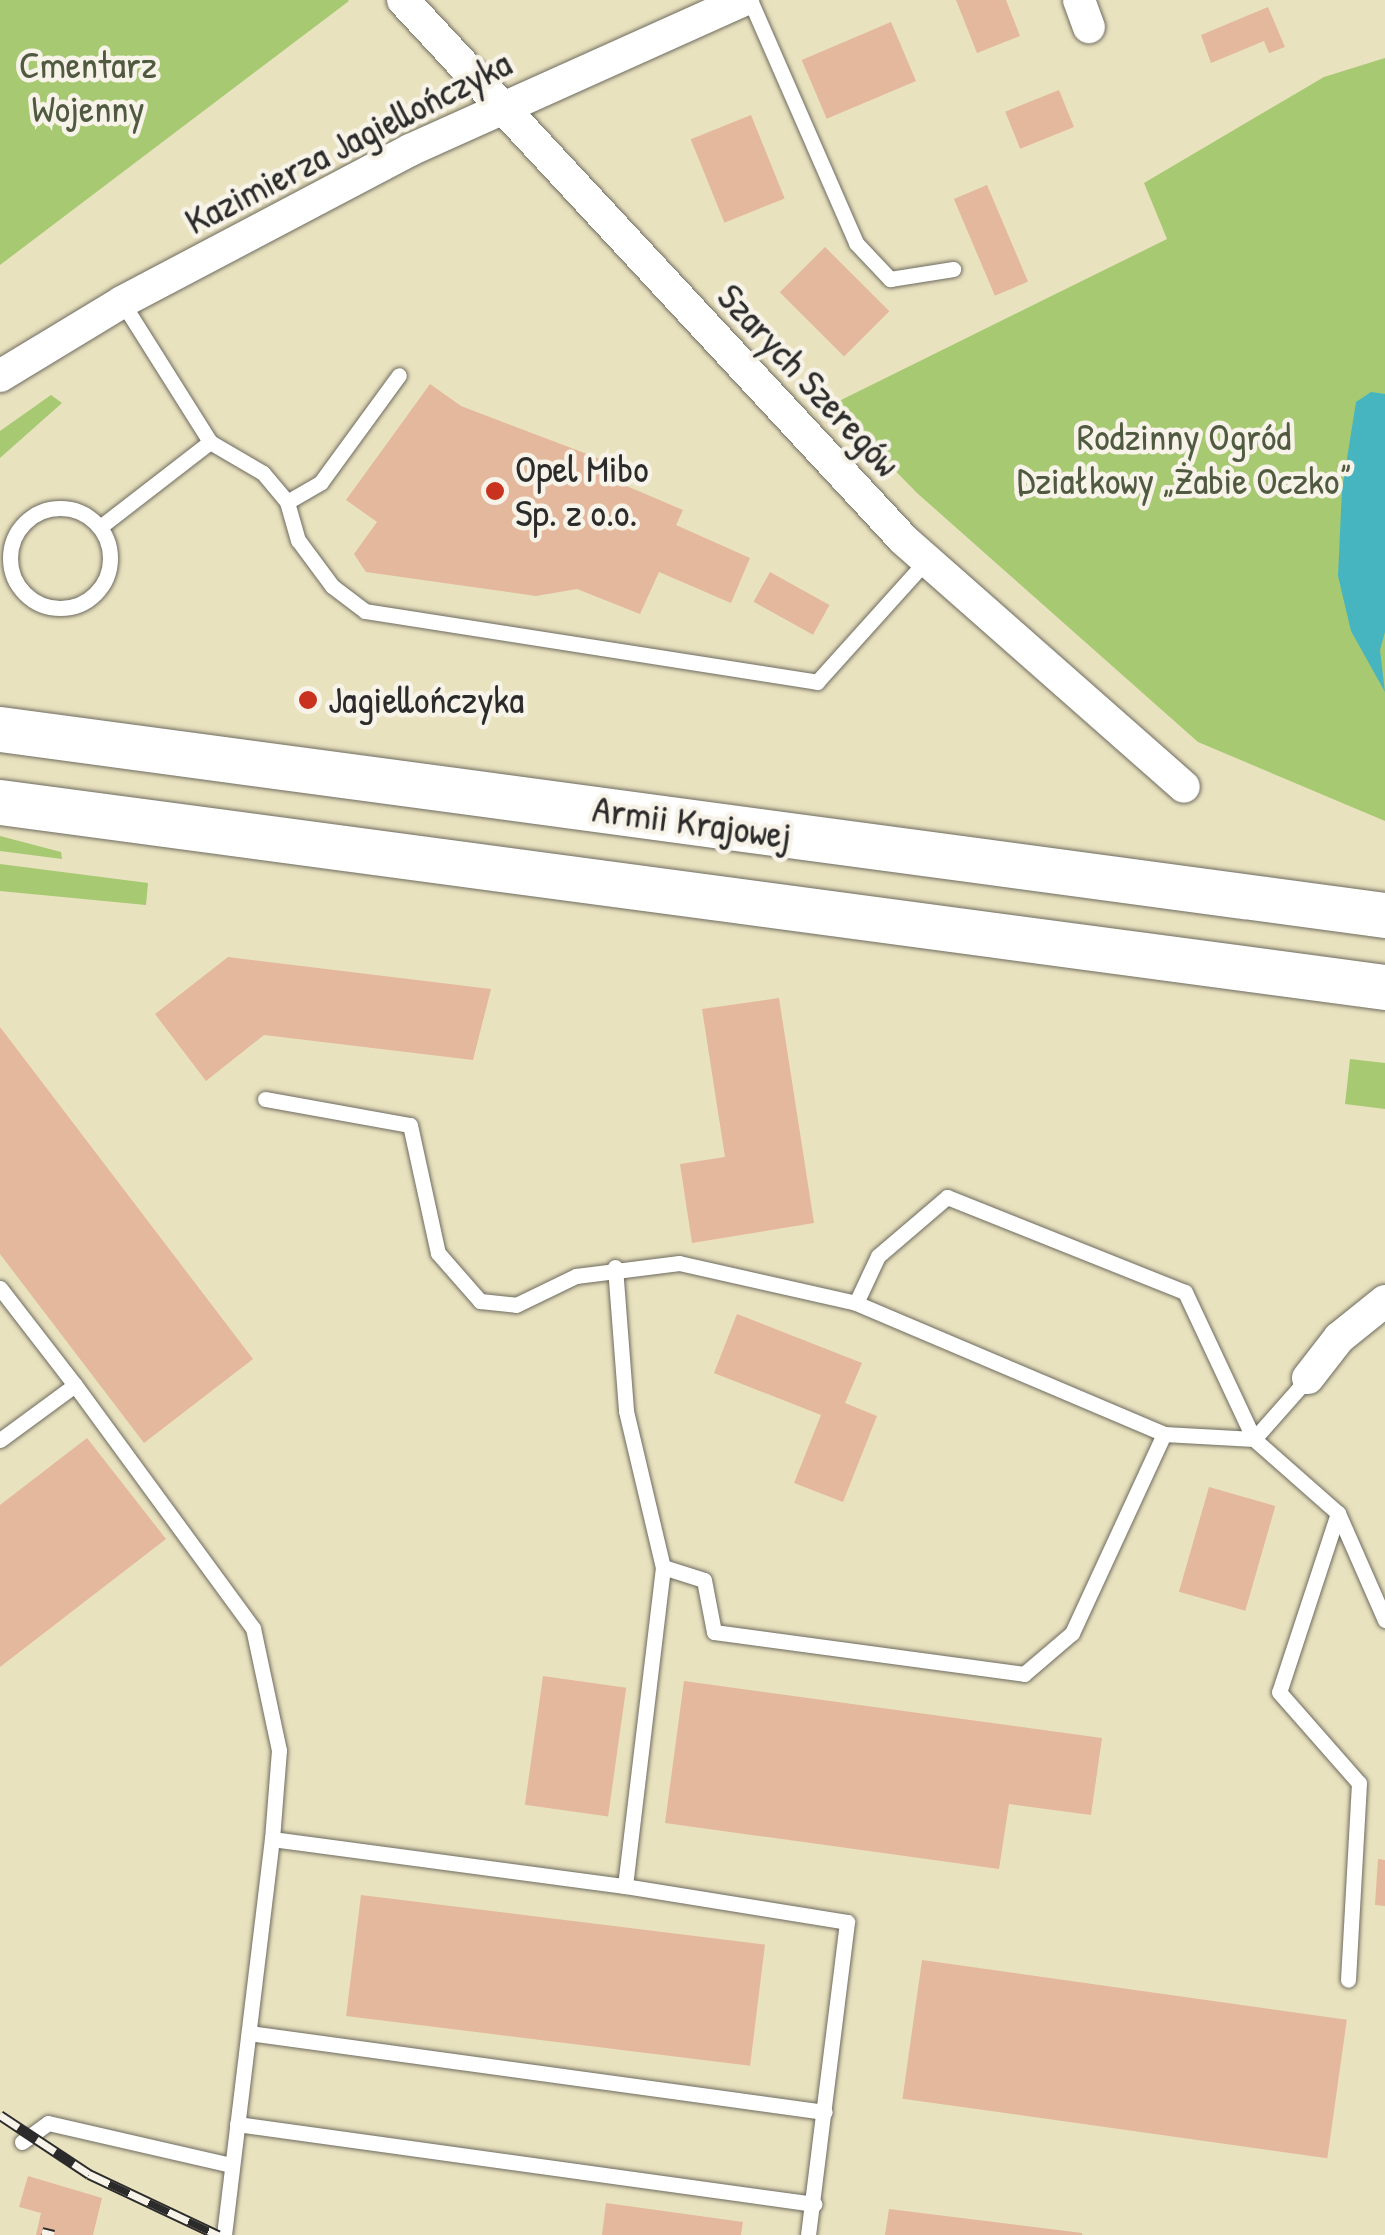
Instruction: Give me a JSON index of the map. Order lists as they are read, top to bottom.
{
  "streets": {
    "main road": ["Armii Krajowej"],
    "street": ["Kazimierza Jagiellończyka", "Szarych Szeregów"]
  },
  "crossings": [
    ["Kazimierza Jagiellończyka", "Szarych Szeregów"]
  ],
  "parks": ["Cmentarz Wojenny", "Rodzinny Ogród Działkowy „Żabie Oczko”"],
  "places": ["Opel Mibo Sp. z o.o.", "Jagiellończyka"]
}
